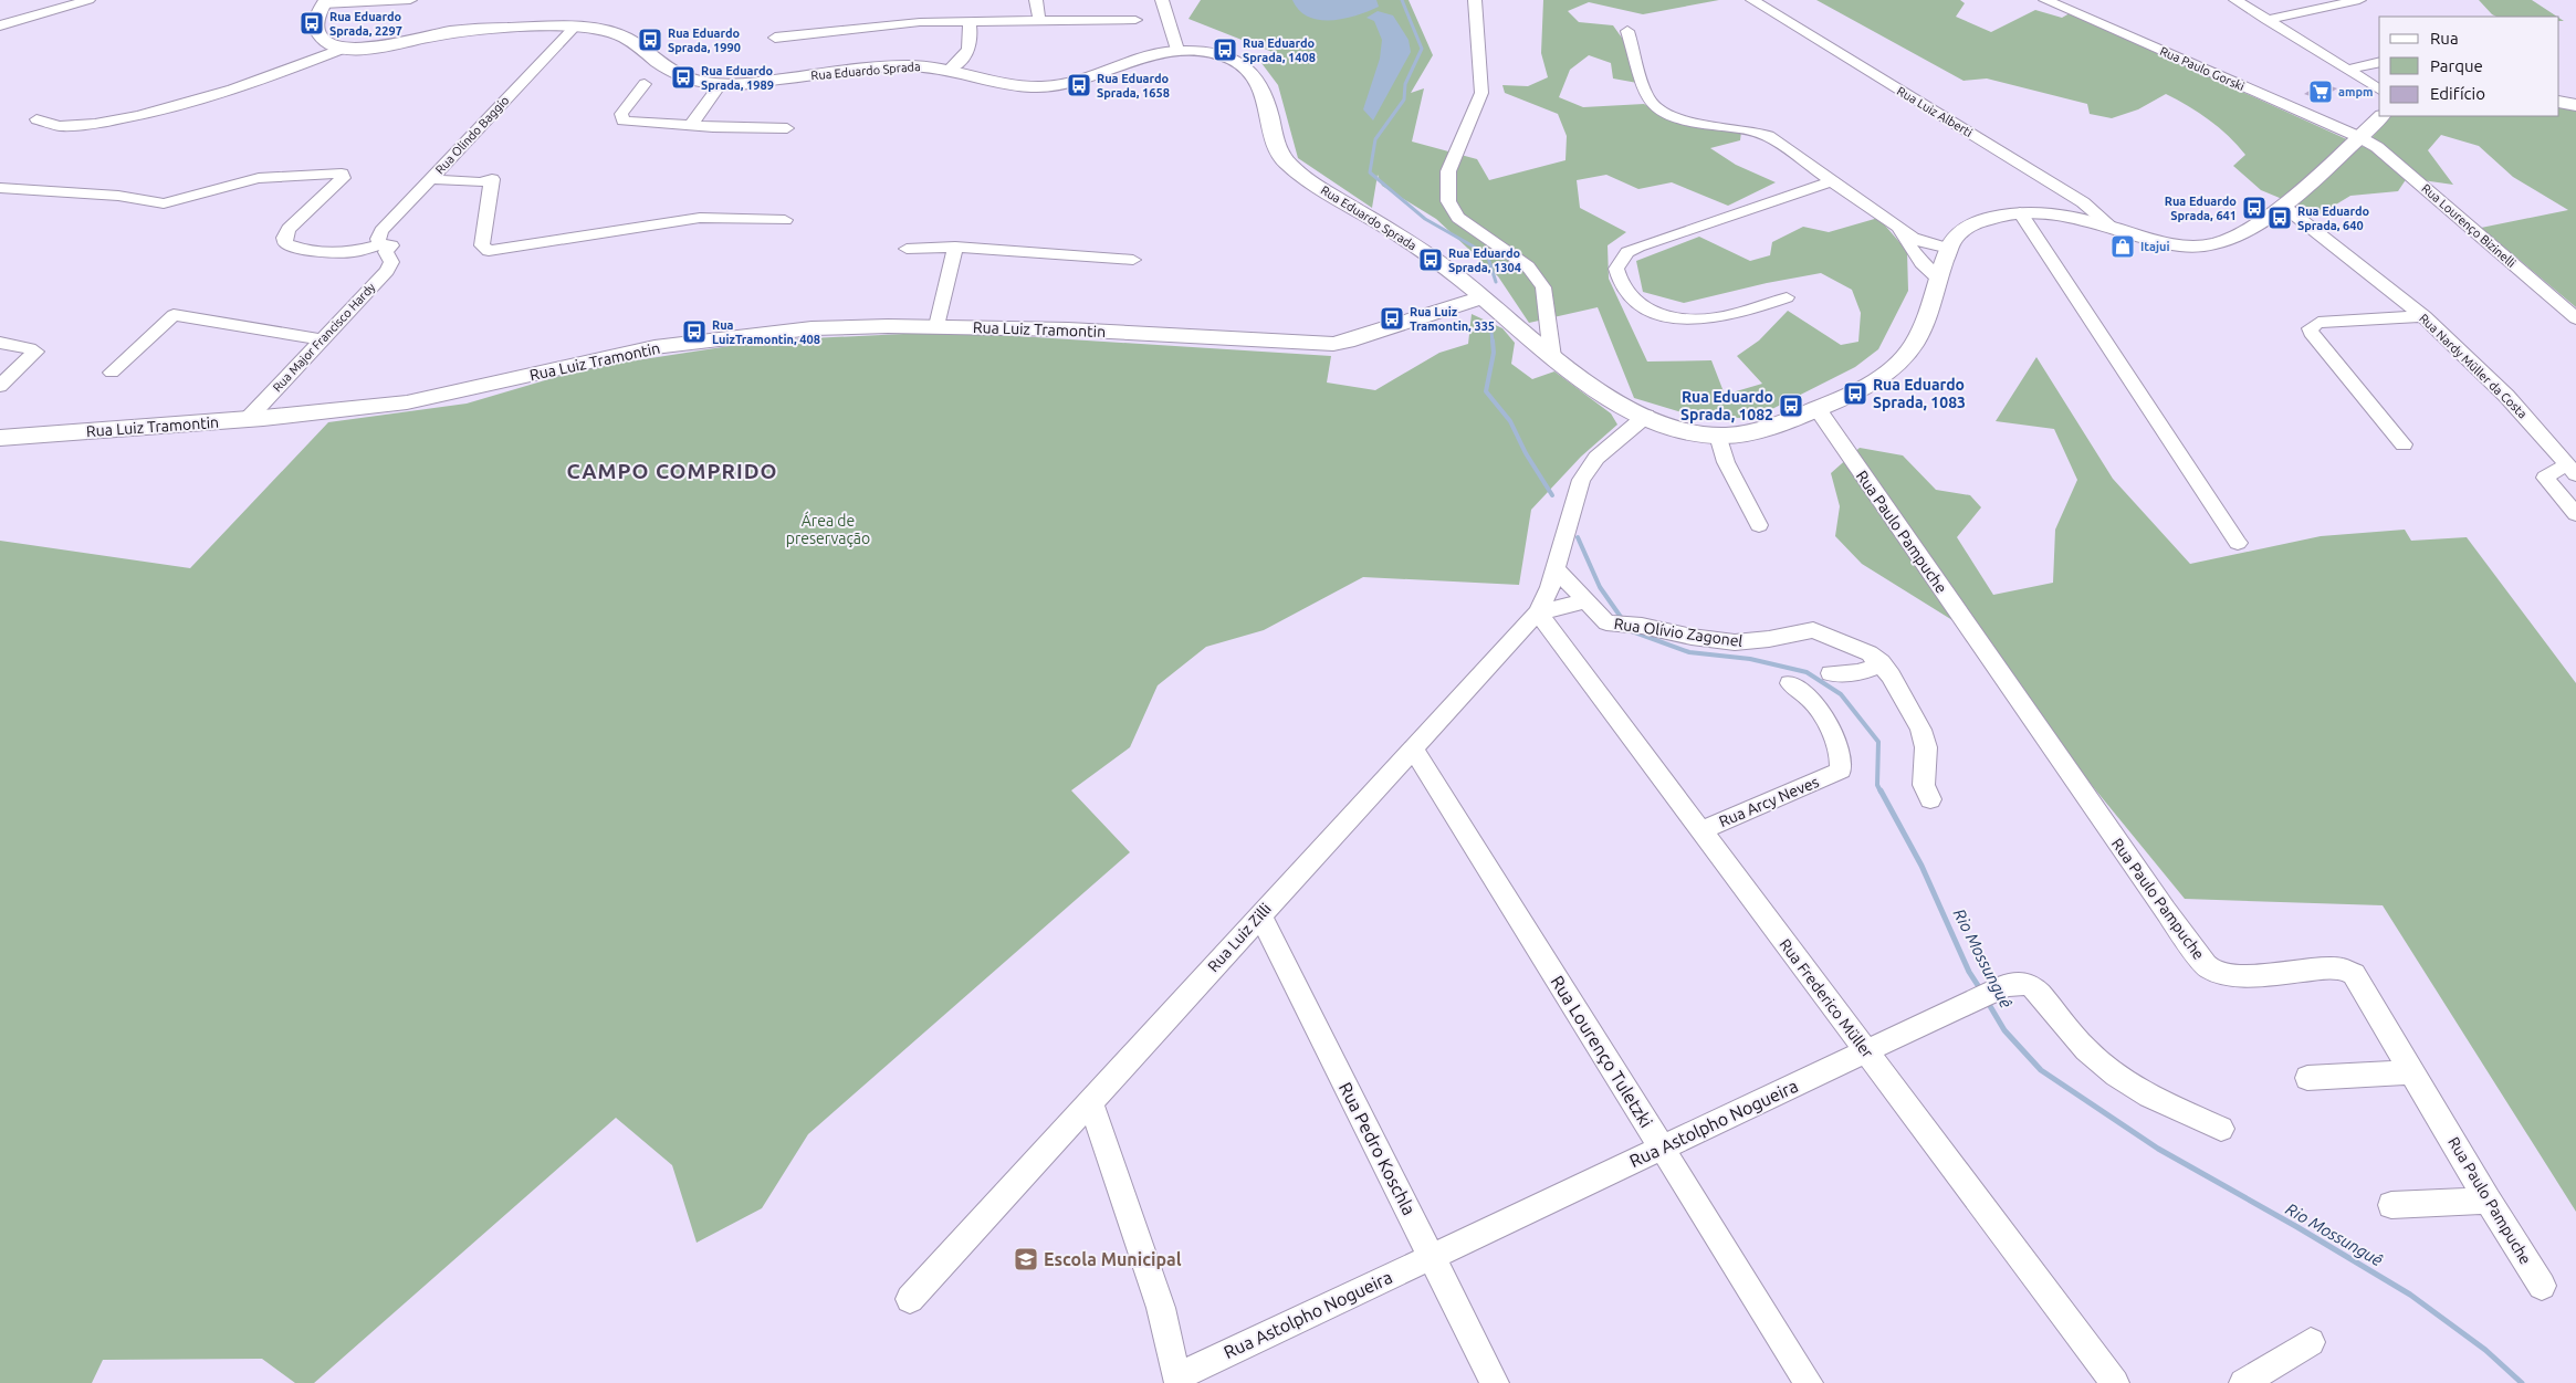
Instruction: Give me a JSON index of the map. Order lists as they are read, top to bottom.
{
  "streets": {
    "main road": ["Rua Eduardo Sprada", "Rua Luiz Tramontin"],
    "street": [
      "Rua Paulo Gorski",
      "Rua Luiz Alberti",
      "Rua Olindo Baggio",
      "Rua Lourenço Bizinelli",
      "Rua Major Francisco Hardy",
      "Rua Nardy Müller da Costa",
      "Rua Paulo Pampuche",
      "Rua Olívio Zagonel",
      "Rua Arcy Neves",
      "Rua Luiz Zilli",
      "Rua Frederico Müller",
      "Rua Lourenço Tuletzki",
      "Rua Astolpho Nogueira",
      "Rua Pedro Koschla"
    ]
  },
  "crossings": [
    ["Rua Paulo Gorski", "Rua Eduardo Sprada"],
    ["Rua Paulo Gorski", "Rua Lourenço Bizinelli"],
    ["Rua Eduardo Sprada", "Rua Luiz Alberti"],
    ["Rua Eduardo Sprada", "Rua Olindo Baggio"],
    ["Rua Eduardo Sprada", "Rua Lourenço Bizinelli"],
    ["Rua Eduardo Sprada", "Rua Luiz Tramontin"],
    ["Rua Eduardo Sprada", "Rua Nardy Müller da Costa"],
    ["Rua Eduardo Sprada", "Rua Paulo Pampuche"],
    ["Rua Olindo Baggio", "Rua Major Francisco Hardy"],
    ["Rua Luiz Tramontin", "Rua Major Francisco Hardy"],
    ["Rua Olívio Zagonel", "Rua Luiz Zilli"],
    ["Rua Arcy Neves", "Rua Frederico Müller"],
    ["Rua Luiz Zilli", "Rua Frederico Müller"],
    ["Rua Luiz Zilli", "Rua Lourenço Tuletzki"],
    ["Rua Luiz Zilli", "Rua Pedro Koschla"],
    ["Rua Frederico Müller", "Rua Astolpho Nogueira"],
    ["Rua Lourenço Tuletzki", "Rua Astolpho Nogueira"],
    ["Rua Astolpho Nogueira", "Rua Pedro Koschla"]
  ],
  "districts": ["CAMPO COMPRIDO"],
  "water": ["Rio Mossunguê"],
  "parks": ["Área de preservação"],
  "places": {
    "bus stop": [
      "Rua Eduardo Sprada, 2297",
      "Rua Eduardo Sprada, 1990",
      "Rua Eduardo Sprada, 1408",
      "Rua Eduardo Sprada, 1989",
      "Rua Eduardo Sprada, 1658",
      "Rua Eduardo Sprada, 641",
      "Rua Eduardo Sprada, 640",
      "Rua Eduardo Sprada, 1304",
      "Rua Luiz Tramontin, 335",
      "Rua LuizTramontin, 408",
      "Rua Eduardo Sprada, 1083",
      "Rua Eduardo Sprada, 1082"
    ],
    "supermarket": ["ampm"],
    "shop": ["Itajui"],
    "school or university": ["Escola Municipal"]
  },
  "legend": ["Rua", "Parque", "Edifício"]
}
